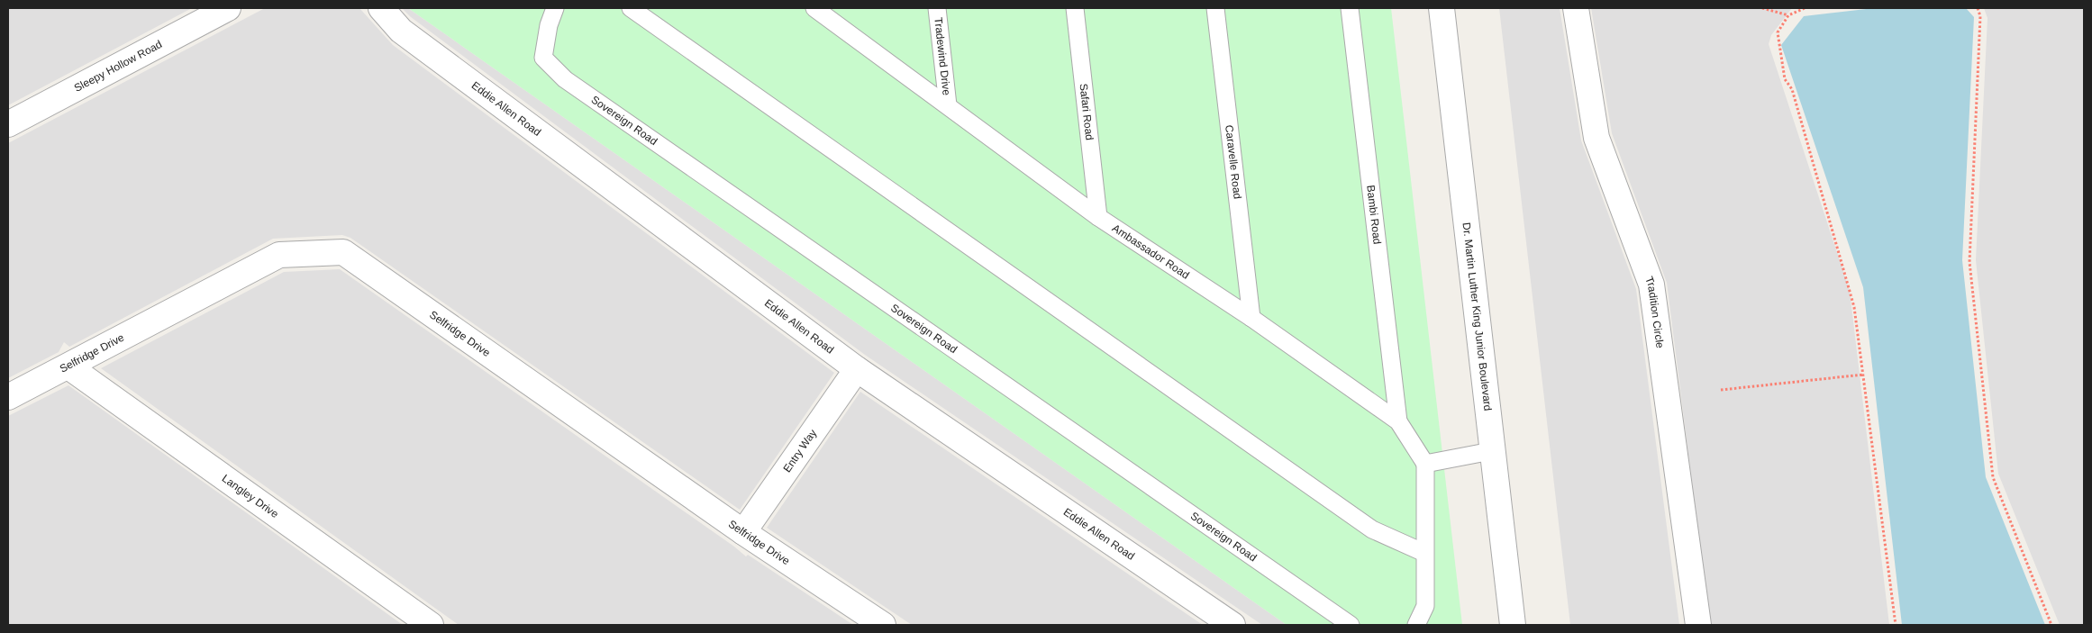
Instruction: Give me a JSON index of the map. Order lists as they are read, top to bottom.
{
  "streets": {
    "street": [
      "Sleepy Hollow Road",
      "Eddie Allen Road",
      "Tradition Circle",
      "Dr. Martin Luther King Junior Boulevard",
      "Selfridge Drive",
      "Entry Way",
      "Langley Drive"
    ],
    "lane": [
      "Tradewind Drive",
      "Safari Road",
      "Sovereign Road",
      "Caravelle Road",
      "Bambi Road",
      "Ambassador Road"
    ]
  },
  "crossings": [
    ["Tradewind Drive", "Ambassador Road"],
    ["Eddie Allen Road", "Entry Way"],
    ["Safari Road", "Ambassador Road"],
    ["Caravelle Road", "Ambassador Road"],
    ["Bambi Road", "Ambassador Road"],
    ["Selfridge Drive", "Entry Way"],
    ["Selfridge Drive", "Langley Drive"]
  ]
}
